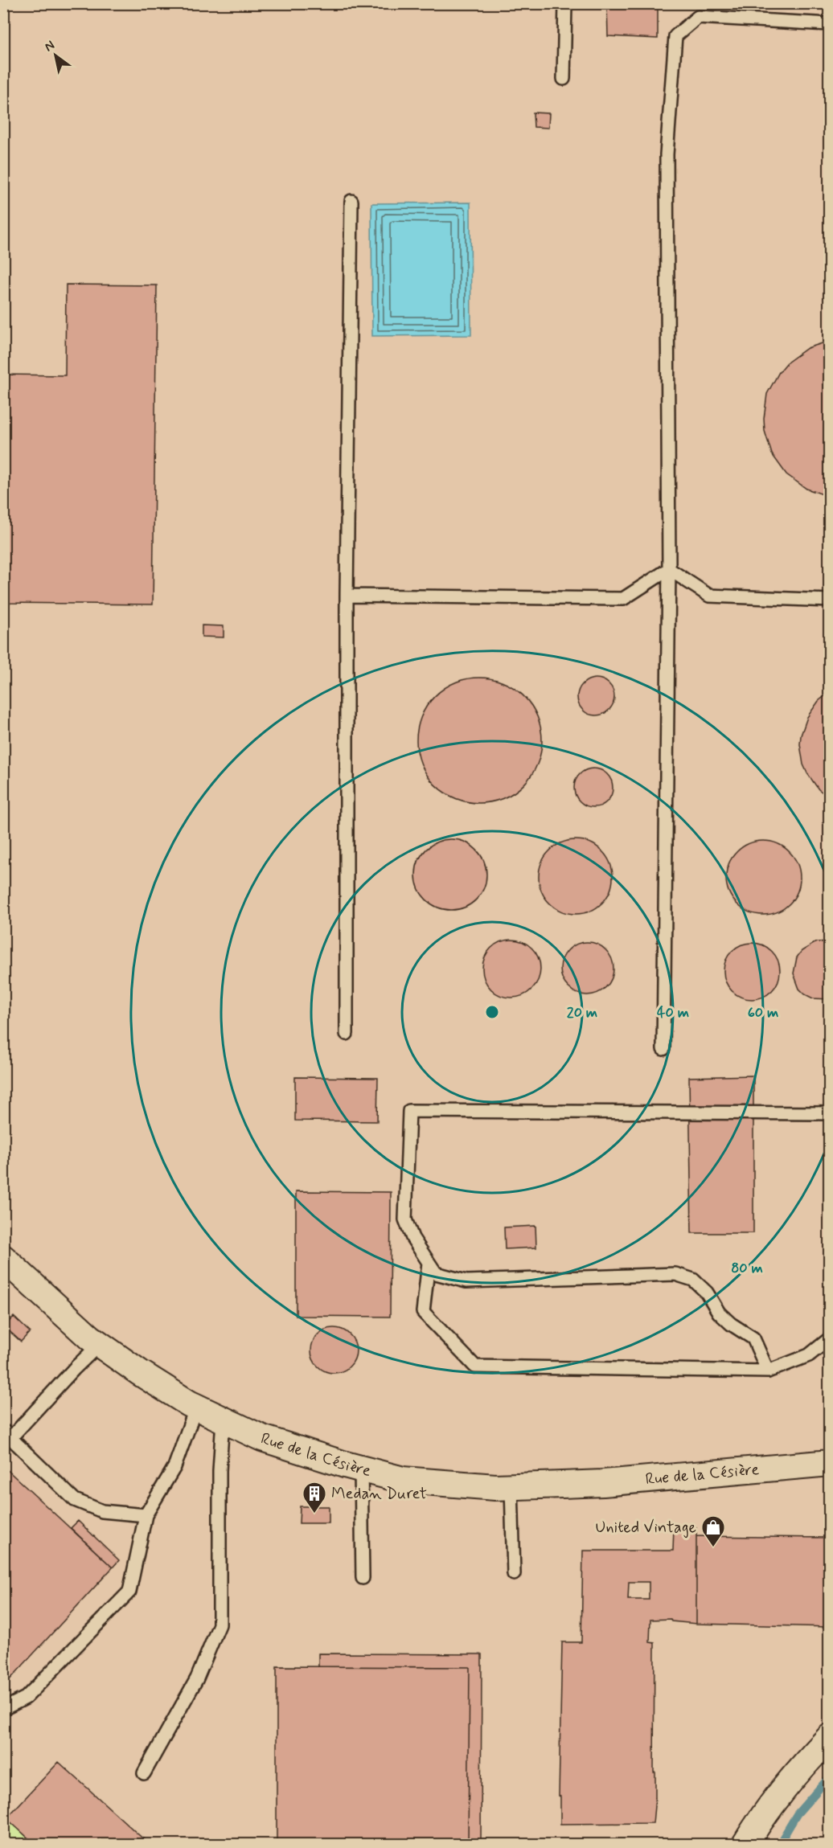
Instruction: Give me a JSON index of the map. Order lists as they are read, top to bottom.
{
  "streets": {
    "street": ["Rue de la Césière"]
  },
  "places": {
    "building": ["Medan Duret"],
    "shop": ["United Vintage"]
  },
  "north": "top left",
  "rings": [
    "20 m",
    "40 m",
    "60 m",
    "80 m"
  ]
}
